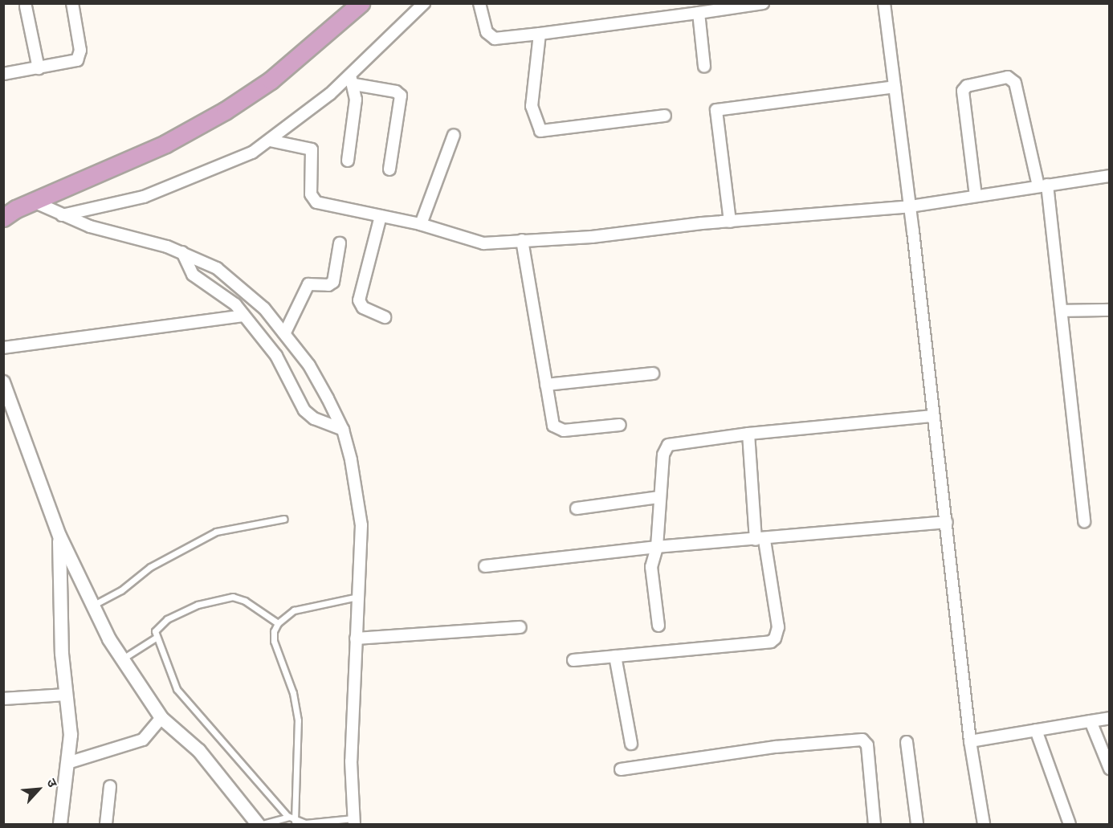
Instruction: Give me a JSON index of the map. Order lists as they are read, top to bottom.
{
  "north": "top right"
}
